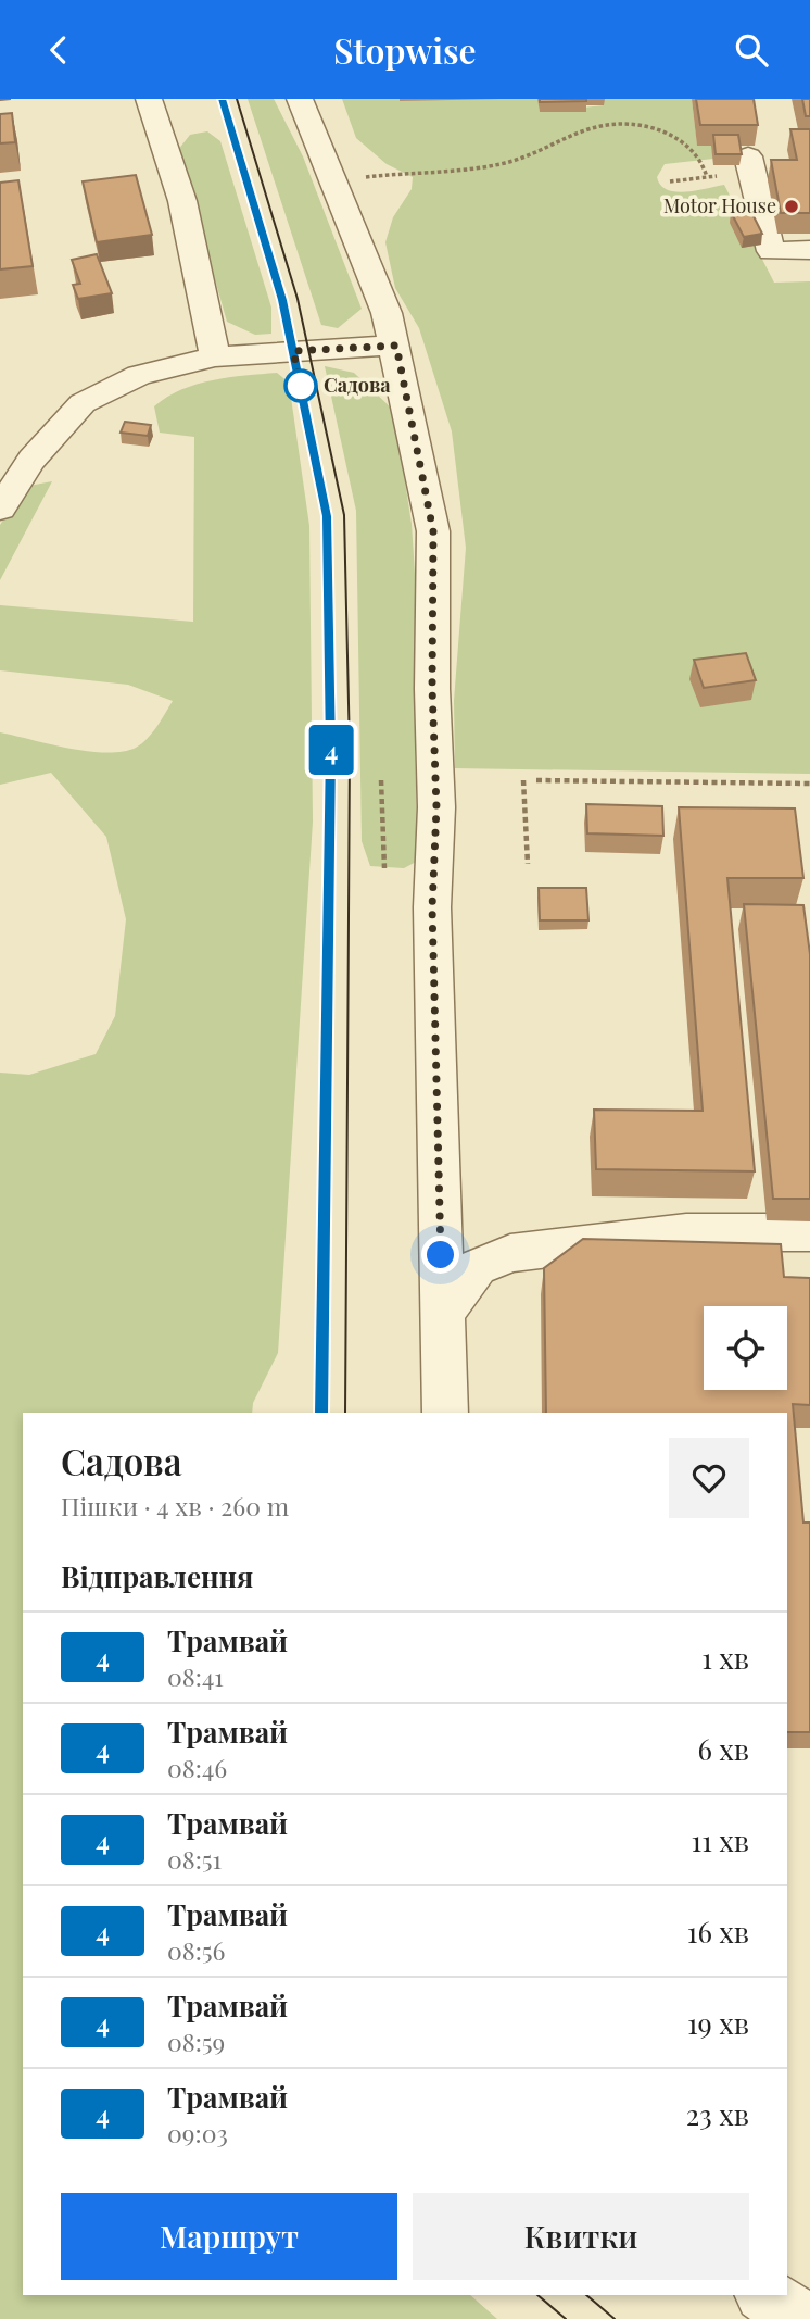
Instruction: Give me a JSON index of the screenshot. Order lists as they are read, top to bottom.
{
  "places": ["Motor House", "Садова"],
  "lines": ["tram line 4"],
  "page": {
    "header": "Stopwise",
    "on_map": "4",
    "heading": [
      ["Садова", "Пішки · 4 хв · 260 m"],
      "Відправлення"
    ],
    "list": [
      {
        "mark": "4",
        "name": "Трамвай",
        "note": "08:41",
        "value": "1 хв"
      },
      {
        "mark": "4",
        "name": "Трамвай",
        "note": "08:46",
        "value": "6 хв"
      },
      {
        "mark": "4",
        "name": "Трамвай",
        "note": "08:51",
        "value": "11 хв"
      },
      {
        "mark": "4",
        "name": "Трамвай",
        "note": "08:56",
        "value": "16 хв"
      },
      {
        "mark": "4",
        "name": "Трамвай",
        "note": "08:59",
        "value": "19 хв"
      },
      {
        "mark": "4",
        "name": "Трамвай",
        "note": "09:03",
        "value": "23 хв"
      }
    ],
    "buttons": ["Маршрут", "Квитки"]
  }
}
